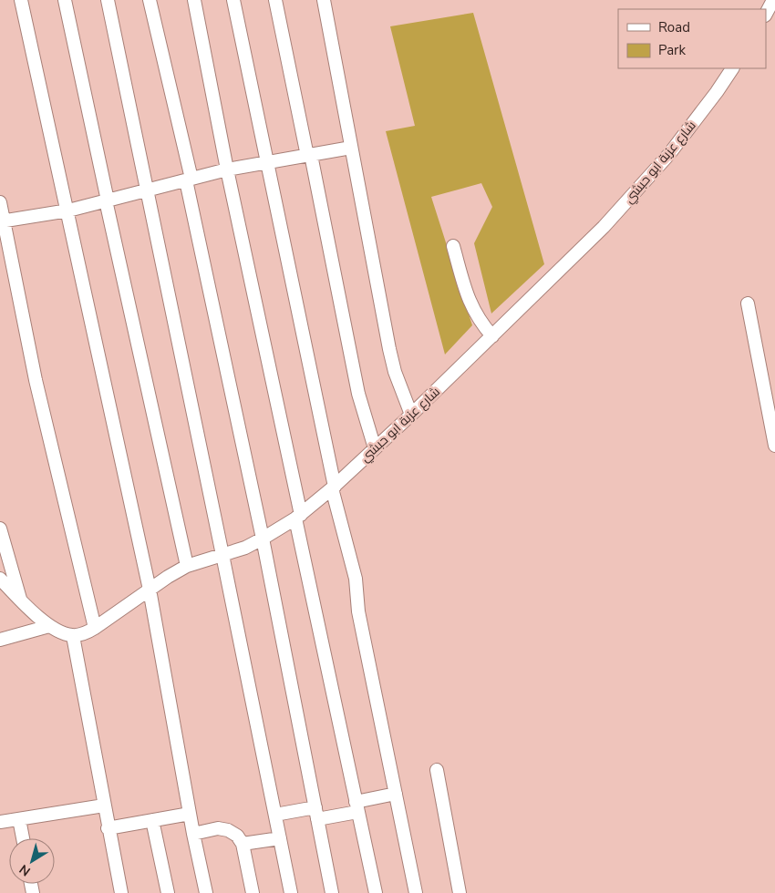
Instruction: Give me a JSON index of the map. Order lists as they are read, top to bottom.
{
  "streets": {
    "street": ["شارع عزبة ابو حبشي"]
  },
  "legend": ["Road", "Park"],
  "north": "bottom left"
}
